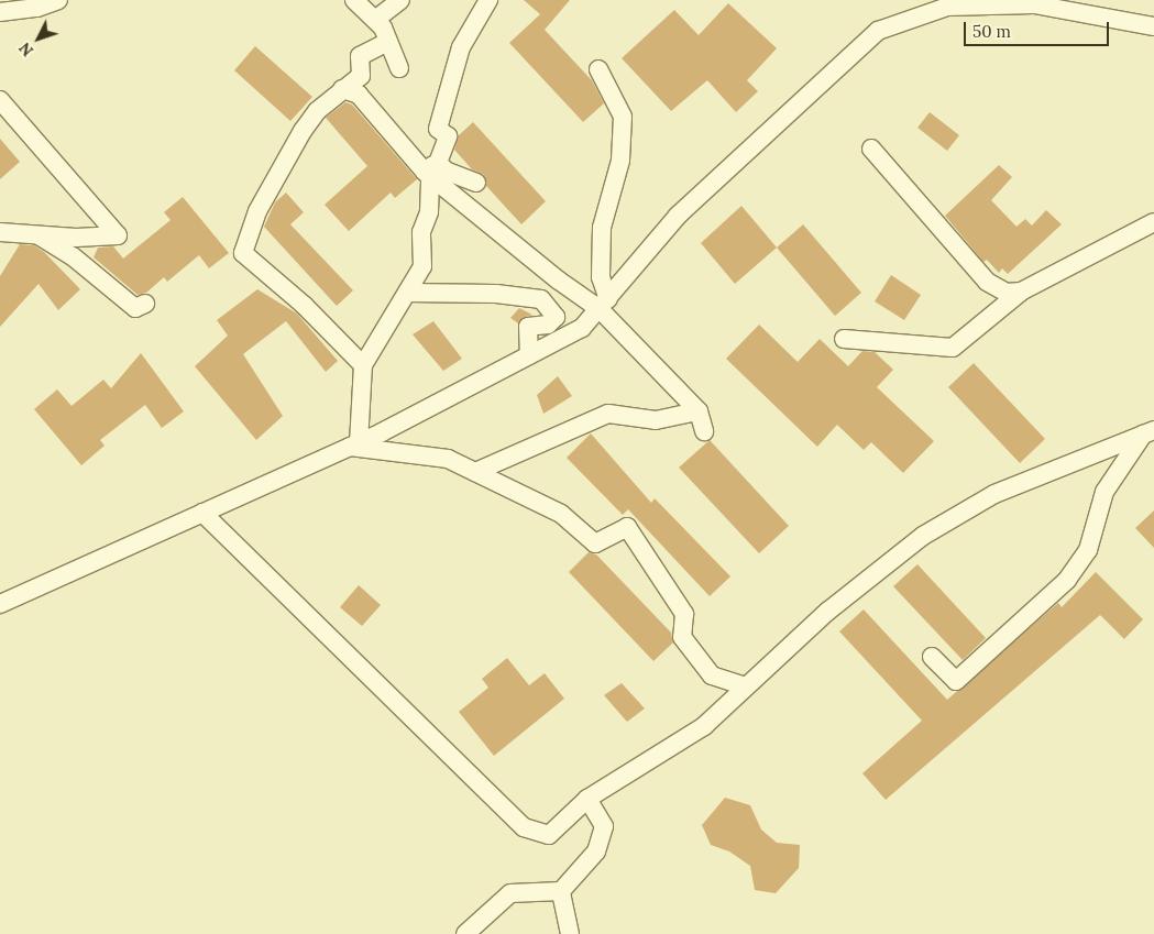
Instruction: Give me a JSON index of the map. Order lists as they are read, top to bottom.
{
  "scale_bar": "50 m",
  "north": "bottom left"
}
